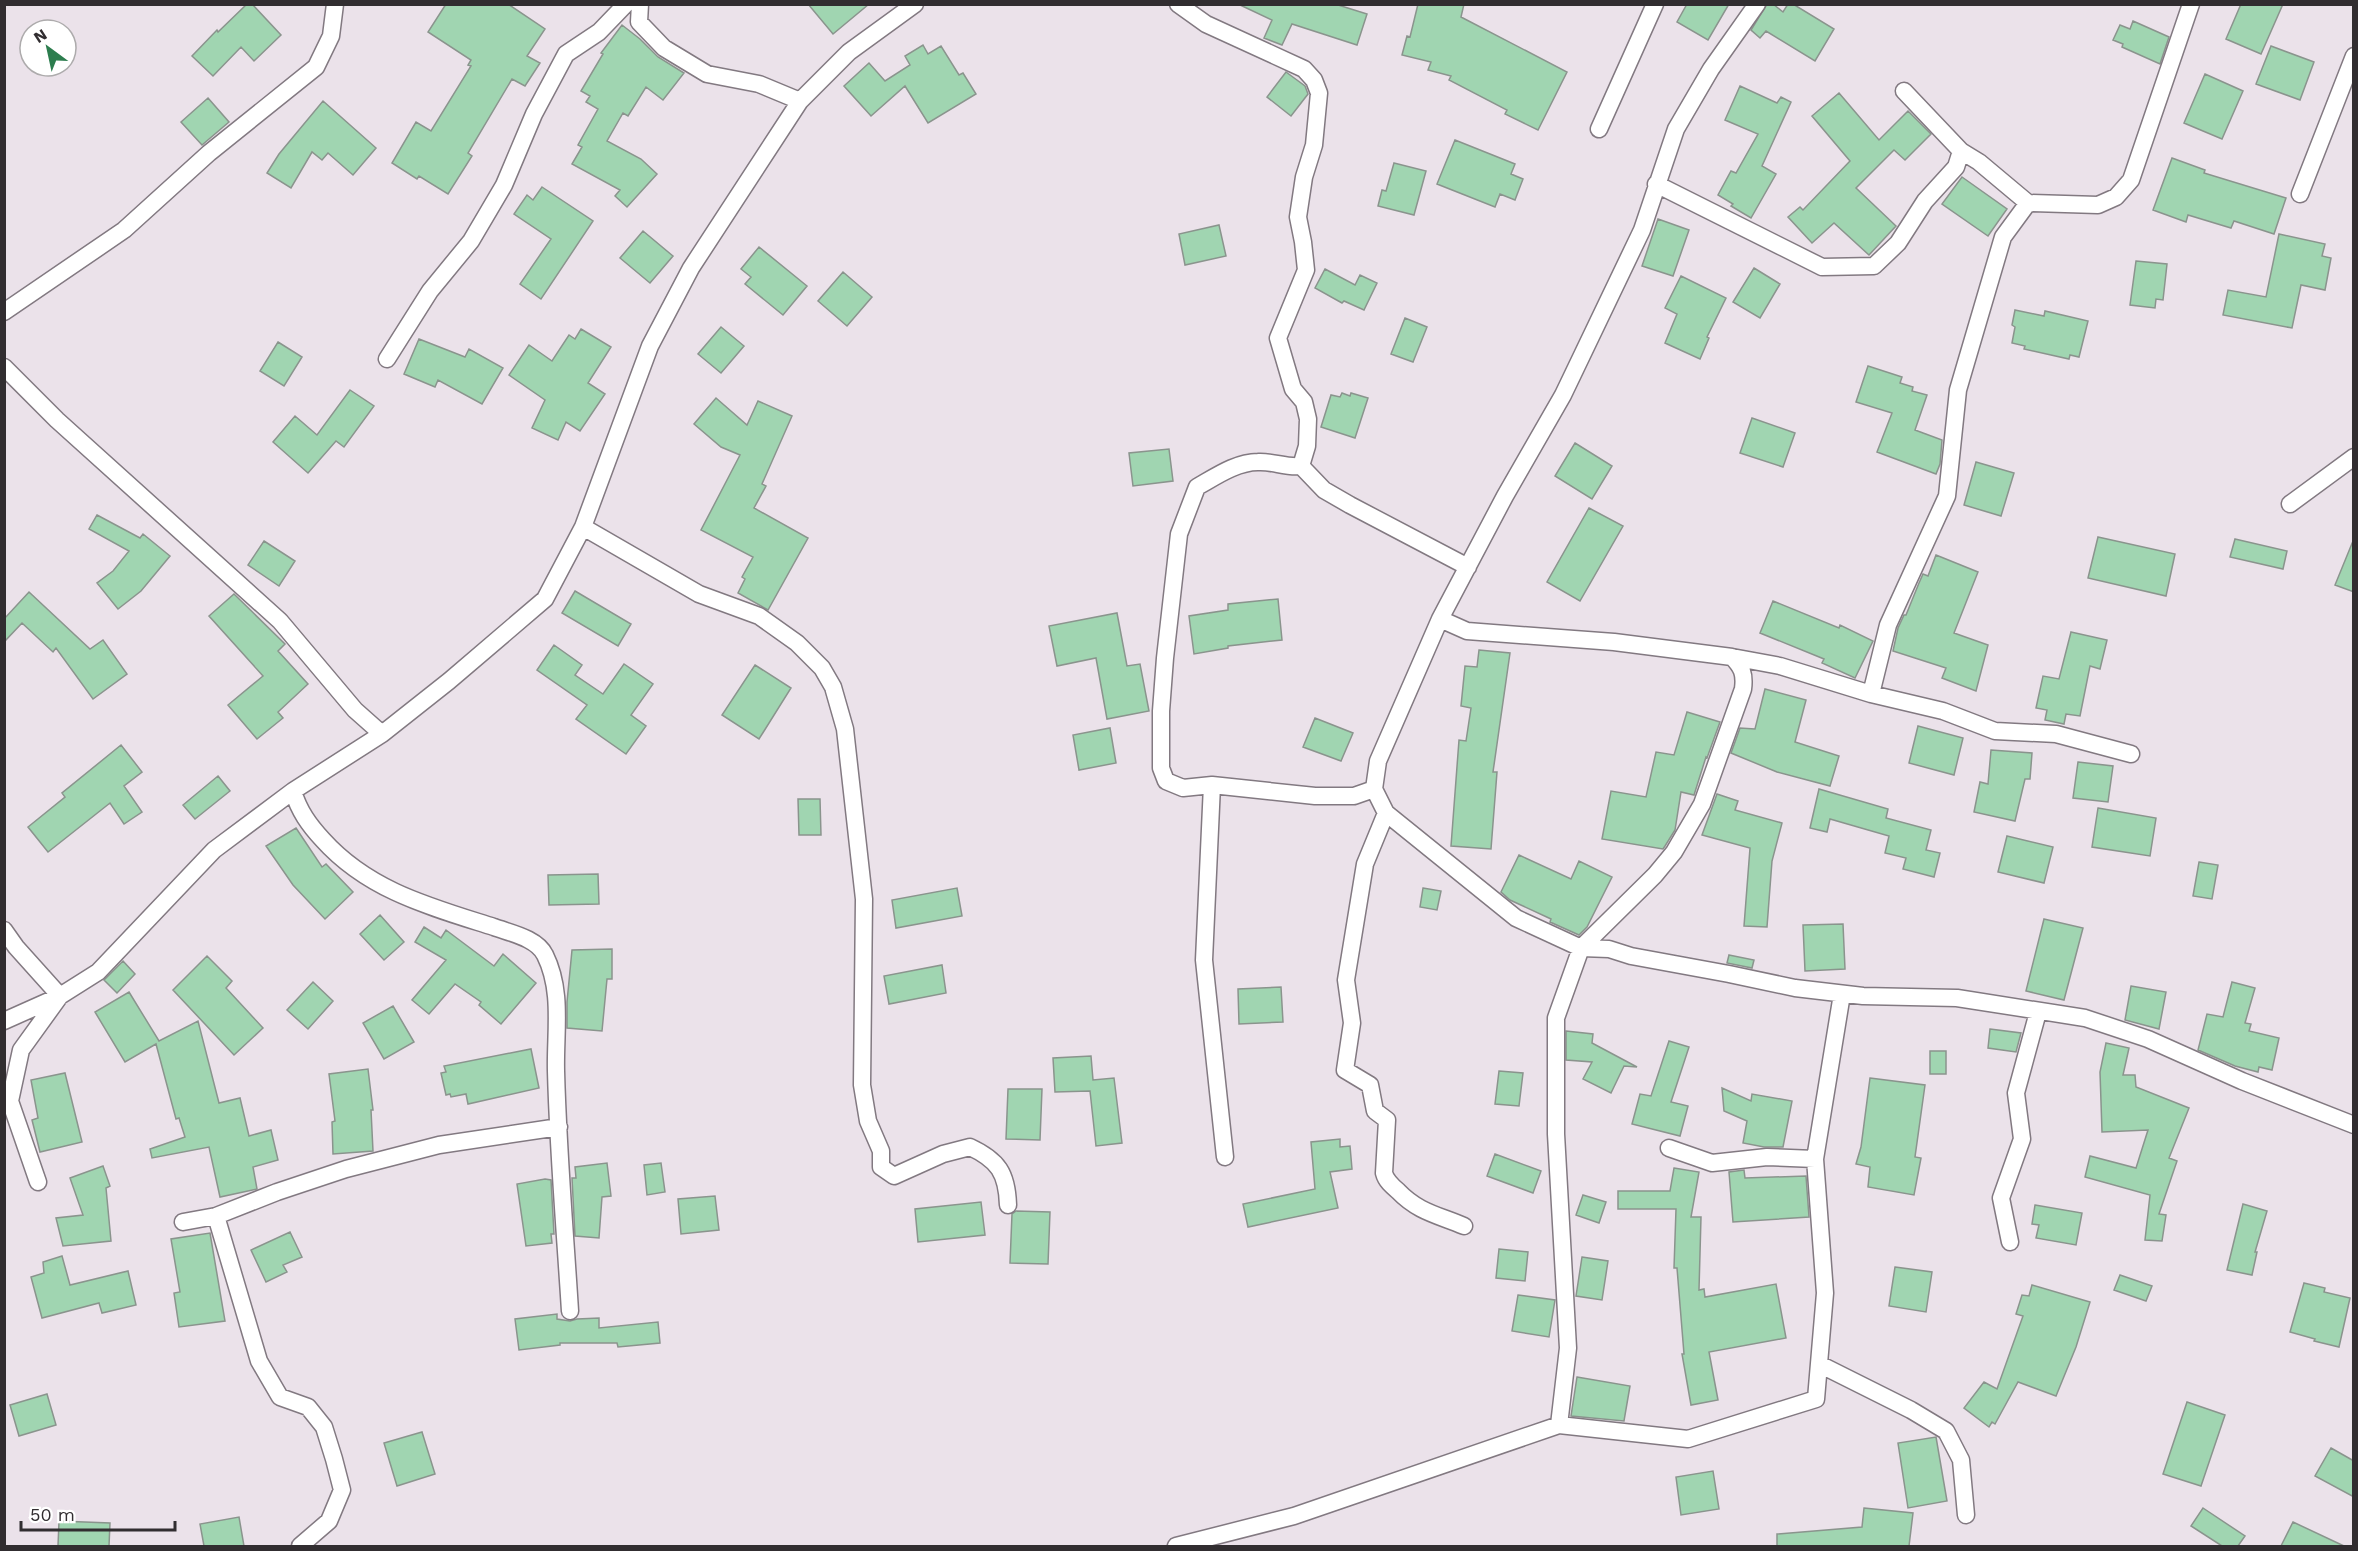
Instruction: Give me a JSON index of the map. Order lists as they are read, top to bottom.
{
  "scale_bar": "50 m",
  "north": "top left"
}
